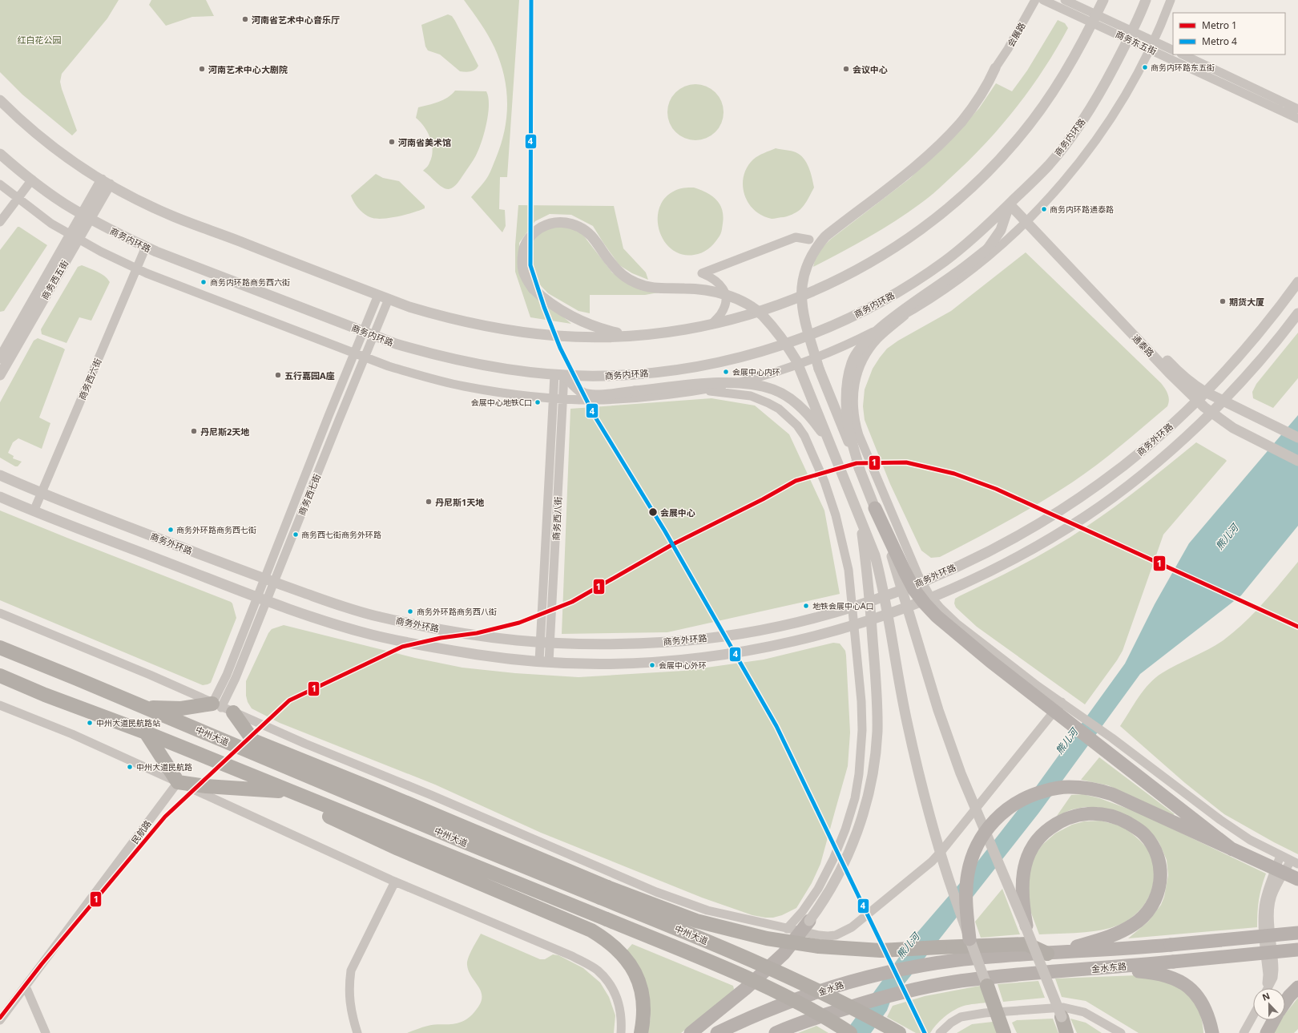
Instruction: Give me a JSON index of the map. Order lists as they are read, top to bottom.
{
  "streets": {
    "highway": ["中州大道"],
    "main road": ["金水东路", "金水路"],
    "street": [
      "会展路",
      "商务东五街",
      "商务内环路",
      "商务西五街",
      "通泰路",
      "商务西六街",
      "商务外环路",
      "商务西七街",
      "商务西八街",
      "民航路"
    ]
  },
  "crossings": [
    ["商务东五街", "商务内环路"],
    ["商务内环路", "商务西五街"],
    ["商务内环路", "通泰路"],
    ["商务内环路", "商务西六街"],
    ["商务内环路", "商务西七街"],
    ["商务内环路", "商务西八街"],
    ["通泰路", "商务外环路"],
    ["商务西六街", "商务外环路"],
    ["商务外环路", "商务西七街"],
    ["商务外环路", "商务西八街"],
    ["金水东路", "金水路"]
  ],
  "water": ["熊儿河"],
  "parks": ["红白花公园"],
  "places": [
    "河南省艺术中心音乐厅",
    "商务内环路东五街",
    "河南艺术中心大剧院",
    "会议中心",
    "河南省美术馆",
    "商务内环路通泰路",
    "商务内环路商务西六街",
    "期货大厦",
    "会展中心内环",
    "五行嘉园A座",
    "会展中心地铁C口",
    "丹尼斯2天地",
    "丹尼斯1天地",
    "会展中心",
    "商务外环路商务西七街",
    "商务西七街商务外环路",
    "地铁会展中心A口",
    "商务外环路商务西八街",
    "会展中心外环",
    "中州大道民航路站",
    "中州大道民航路"
  ],
  "lines": ["metro line 4", "metro line 1"],
  "legend": ["Metro 1", "Metro 4"],
  "north": "top"
}
